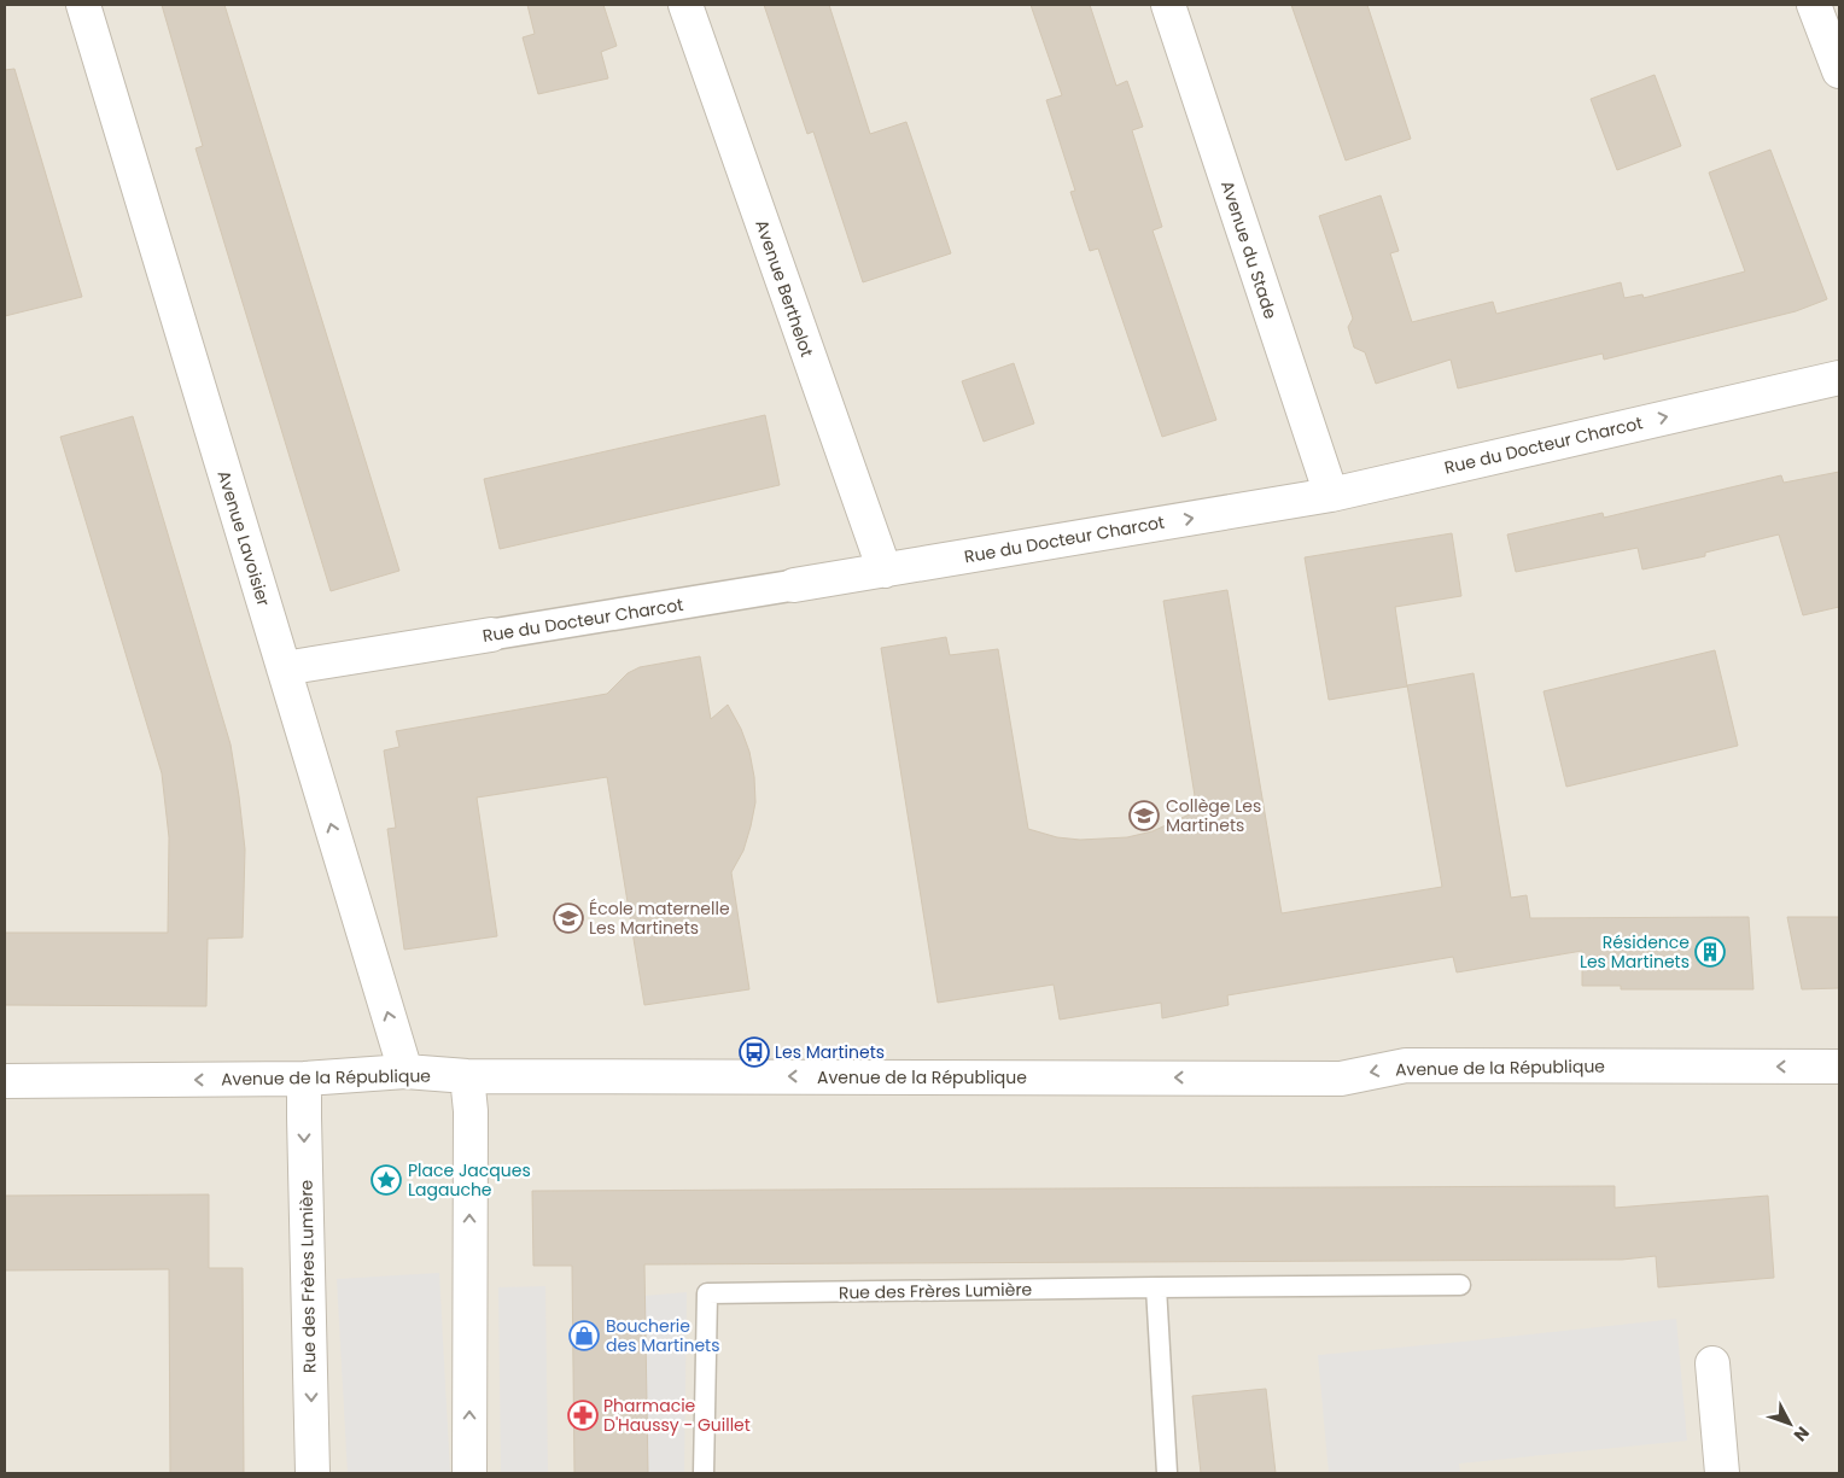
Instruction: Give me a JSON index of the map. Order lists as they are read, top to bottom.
{
  "streets": {
    "street": [
      "Avenue du Stade",
      "Avenue Berthelot",
      "Rue du Docteur Charcot",
      "Avenue Lavoisier",
      "Avenue de la République",
      "Rue des Frères Lumière"
    ]
  },
  "crossings": [
    ["Avenue du Stade", "Rue du Docteur Charcot"],
    ["Avenue Berthelot", "Rue du Docteur Charcot"],
    ["Rue du Docteur Charcot", "Avenue Lavoisier"],
    ["Avenue Lavoisier", "Avenue de la République"],
    ["Avenue de la République", "Rue des Frères Lumière"]
  ],
  "one_way": ["Rue du Docteur Charcot", "Avenue Lavoisier", "Avenue de la République"],
  "places": {
    "school or university": ["Collège Les Martinets", "École maternelle Les Martinets"],
    "building": ["Résidence Les Martinets"],
    "bus stop": ["Les Martinets"],
    "place": ["Place Jacques Lagauche"],
    "shop": ["Boucherie des Martinets"],
    "pharmacy": ["Pharmacie D'Haussy - Guillet"]
  },
  "north": "bottom right"
}
